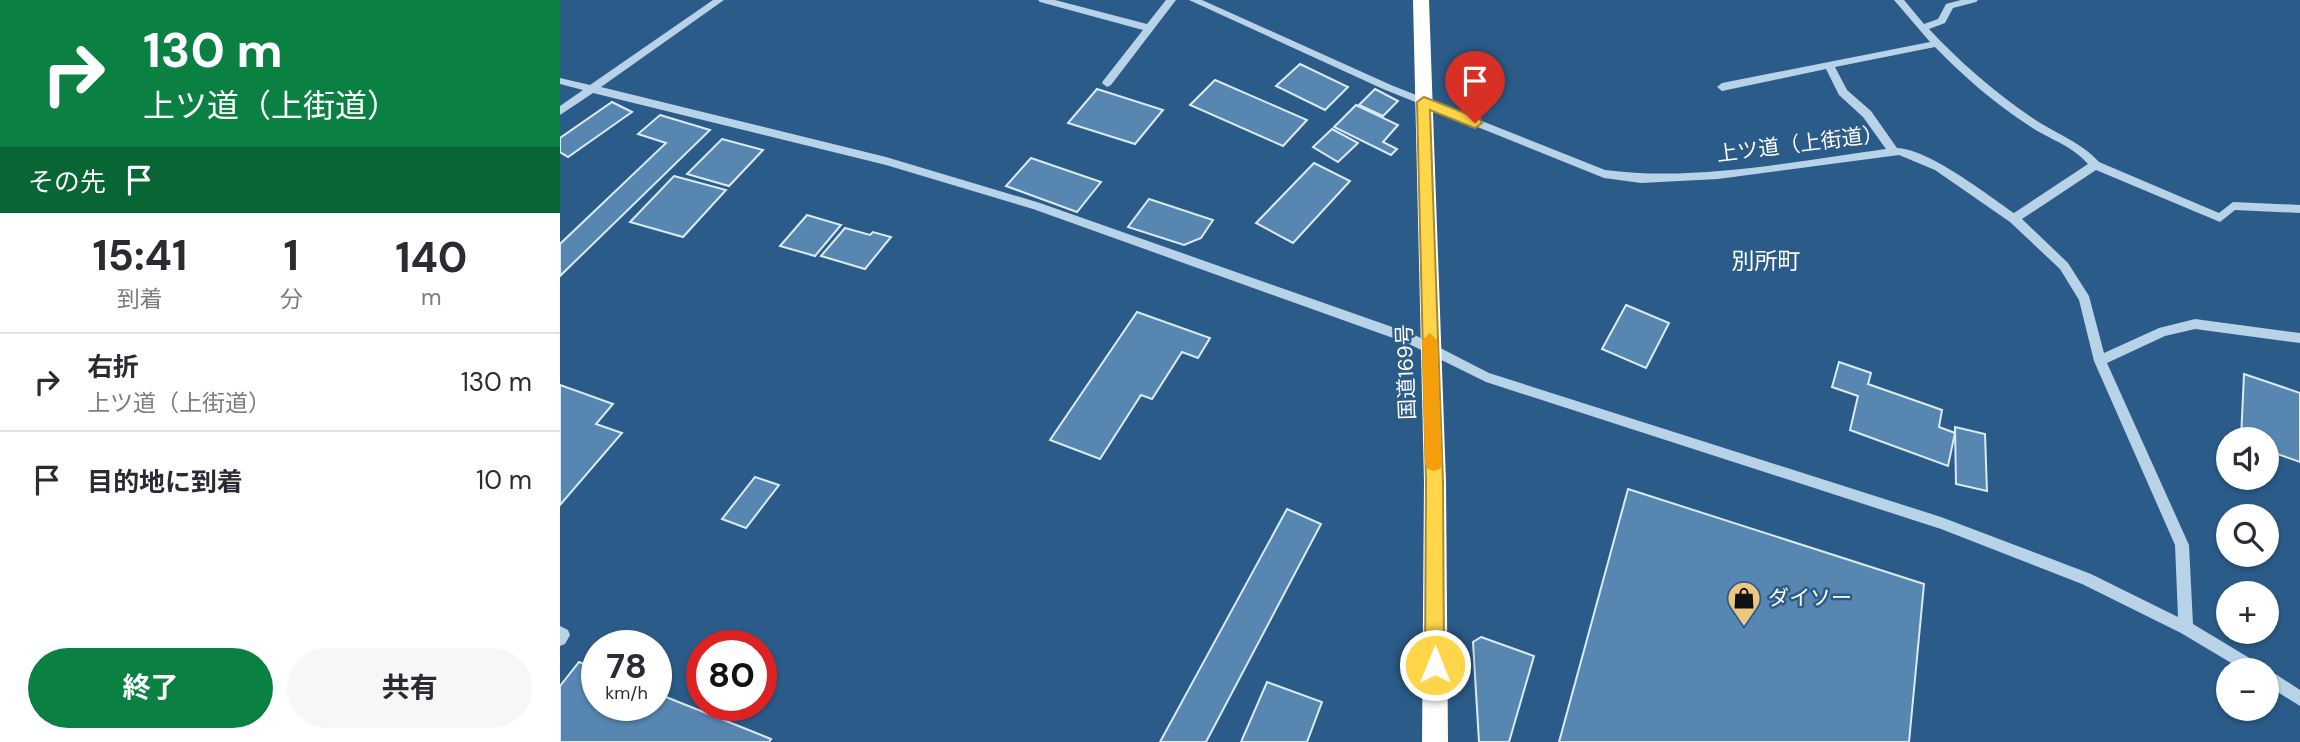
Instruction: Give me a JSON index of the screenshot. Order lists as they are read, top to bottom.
{
  "streets": {
    "highway": ["国道169号"],
    "street": ["上ツ道（上街道）"]
  },
  "crossings": [
    ["上ツ道（上街道）", "国道169号"]
  ],
  "districts": ["別所町"],
  "places": {
    "shop": ["ダイソー"]
  },
  "page": {
    "turn": ["130 m", "上ツ道（上街道）"],
    "then": "その先",
    "eta": [
      "15:41",
      "到着",
      "1",
      "分",
      "140",
      "m"
    ],
    "list": [
      {
        "name": "右折",
        "note": "上ツ道（上街道）",
        "value": "130 m"
      },
      {
        "name": "目的地に到着",
        "value": "10 m"
      }
    ],
    "map_buttons": ["+", "−"],
    "speed": "78 km/h",
    "limit": "80",
    "buttons": ["終了", "共有"]
  }
}
